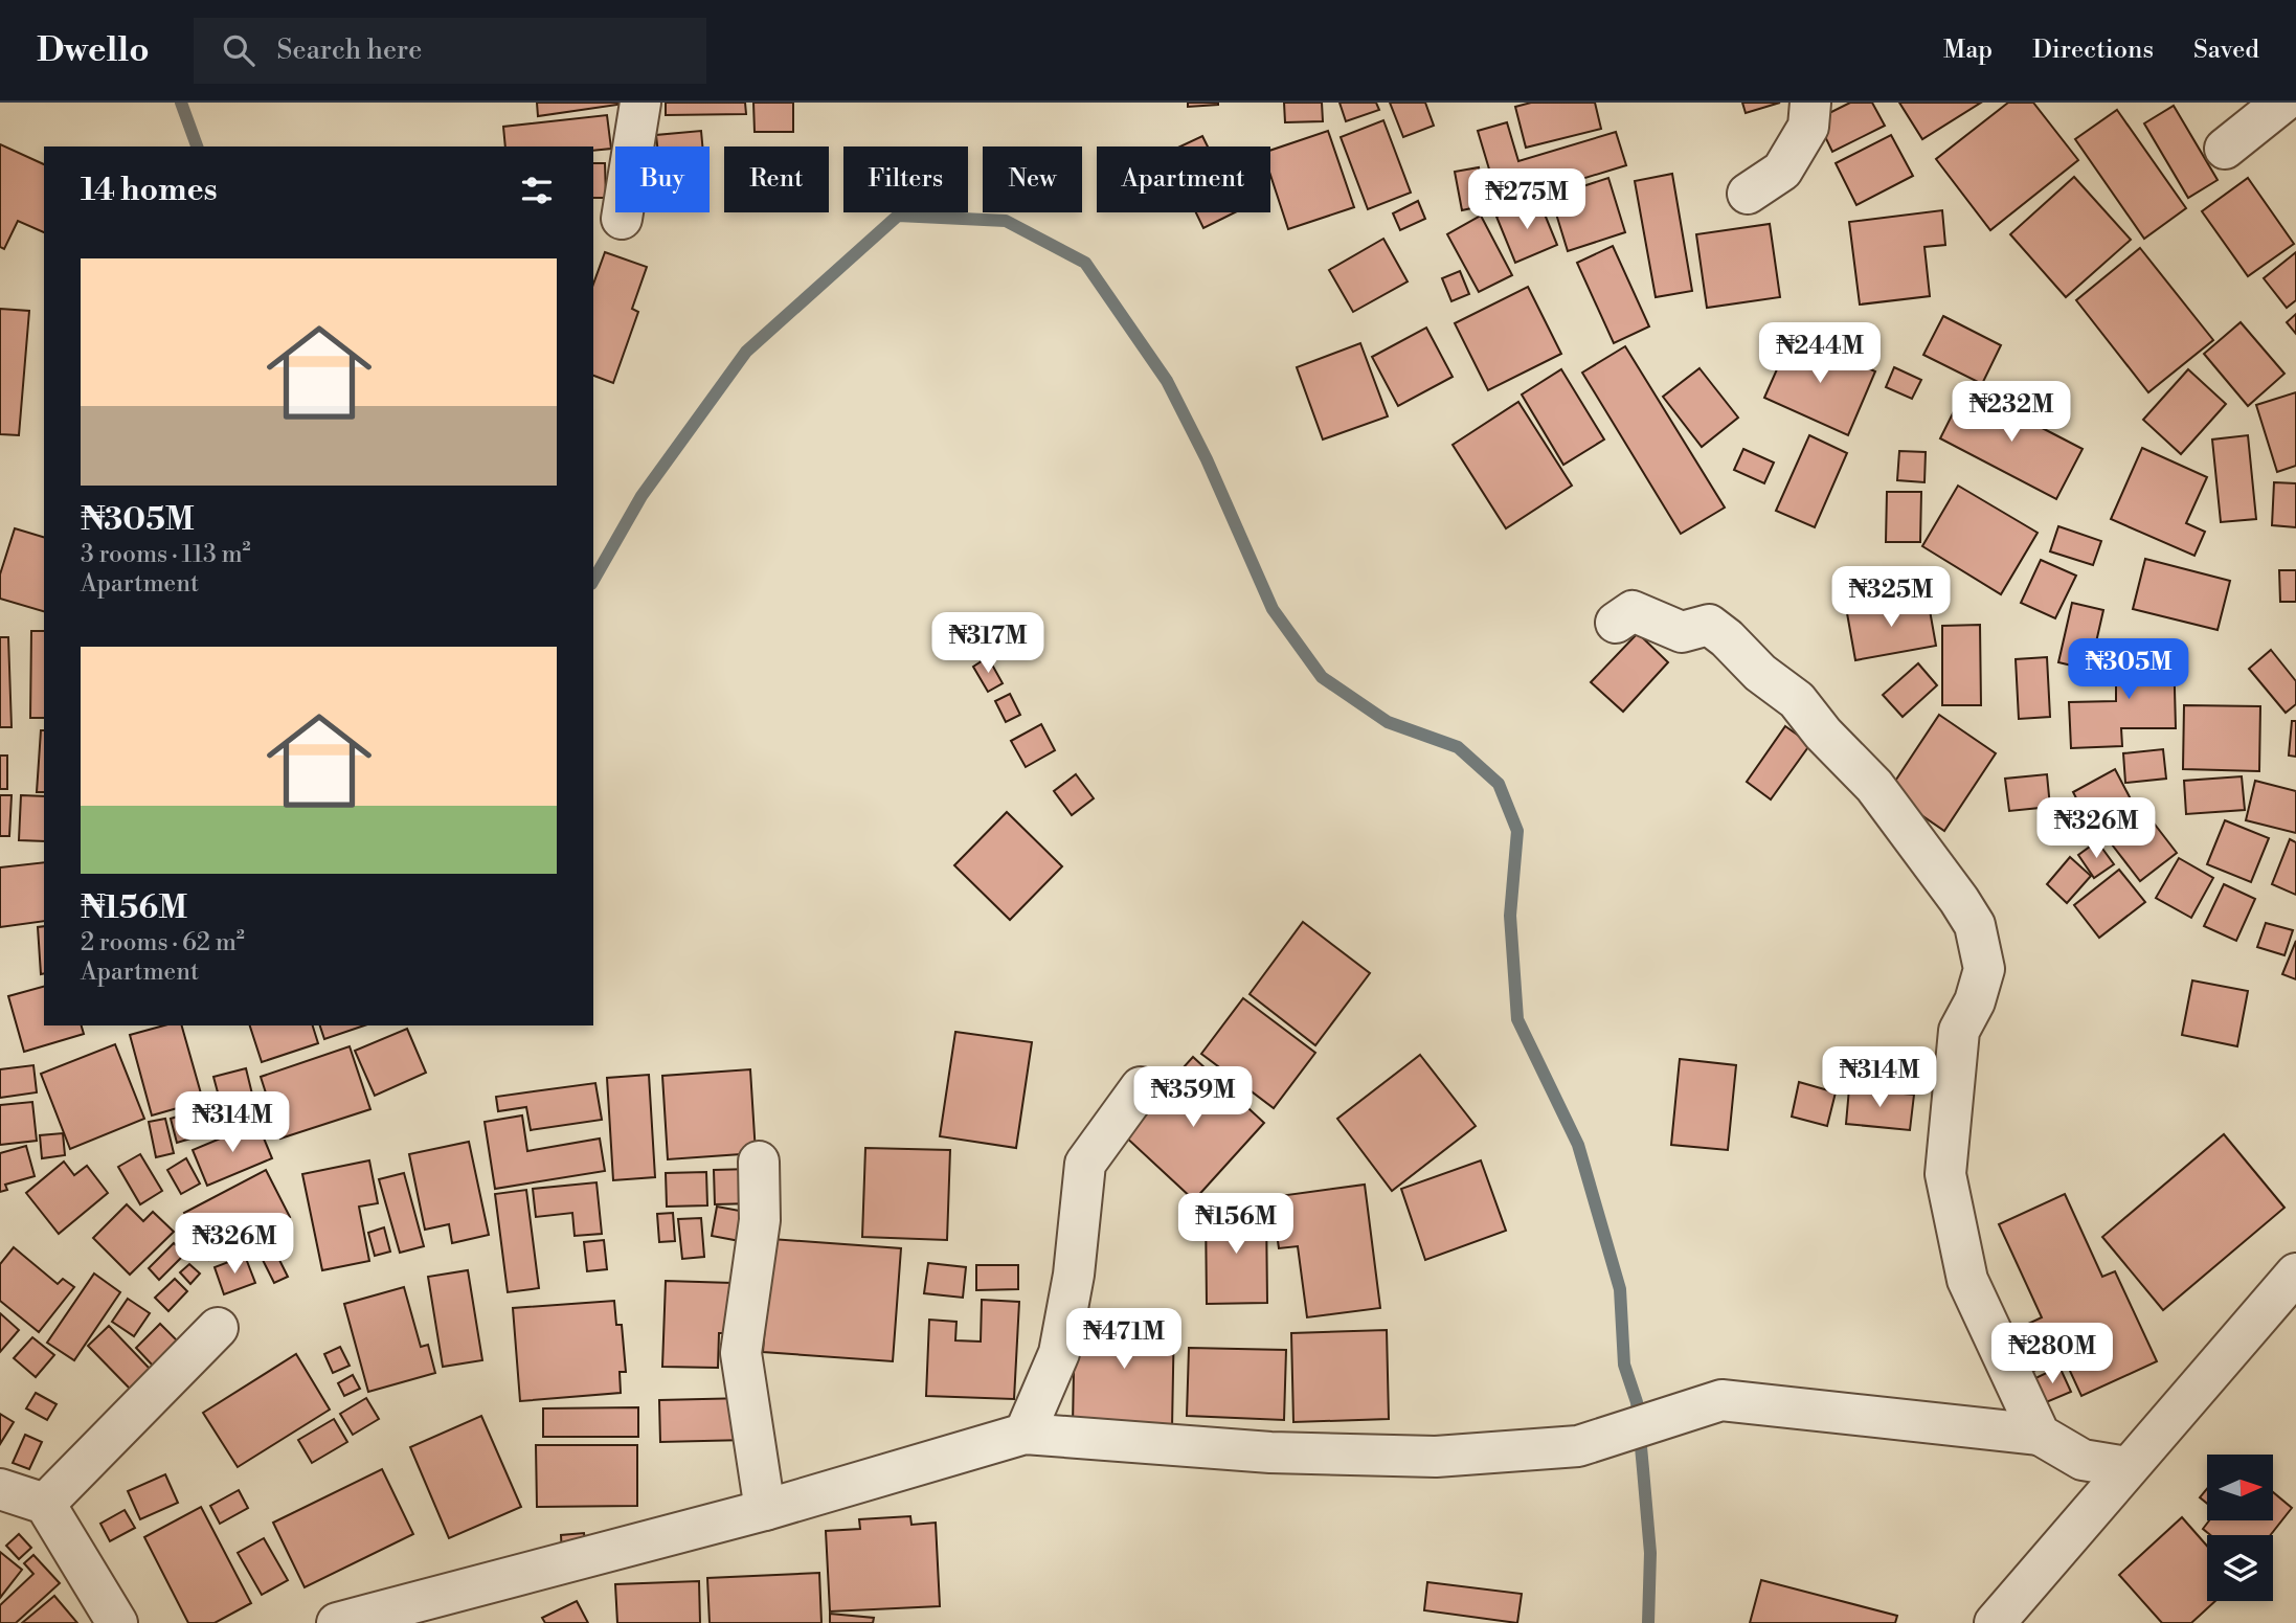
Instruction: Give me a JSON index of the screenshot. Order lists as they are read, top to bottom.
{
  "north": "right",
  "page": {
    "header": "Dwello",
    "search": "Search here",
    "nav": ["Map", "Directions", "Saved"],
    "chip": [
      "Buy",
      "Rent",
      "Filters",
      "New",
      "Apartment"
    ],
    "heading": "14 homes",
    "price": [
      "₦275M",
      "₦244M",
      "₦232M",
      "₦325M",
      "₦317M",
      "₦305M",
      "₦326M",
      "₦314M",
      "₦359M",
      "₦314M",
      "₦156M",
      "₦326M",
      "₦471M",
      "₦280M"
    ],
    "list": [
      {
        "name": "₦305M",
        "note": "3 rooms · 113 m² · Apartment"
      },
      {
        "name": "₦156M",
        "note": "2 rooms · 62 m² · Apartment"
      }
    ]
  }
}
